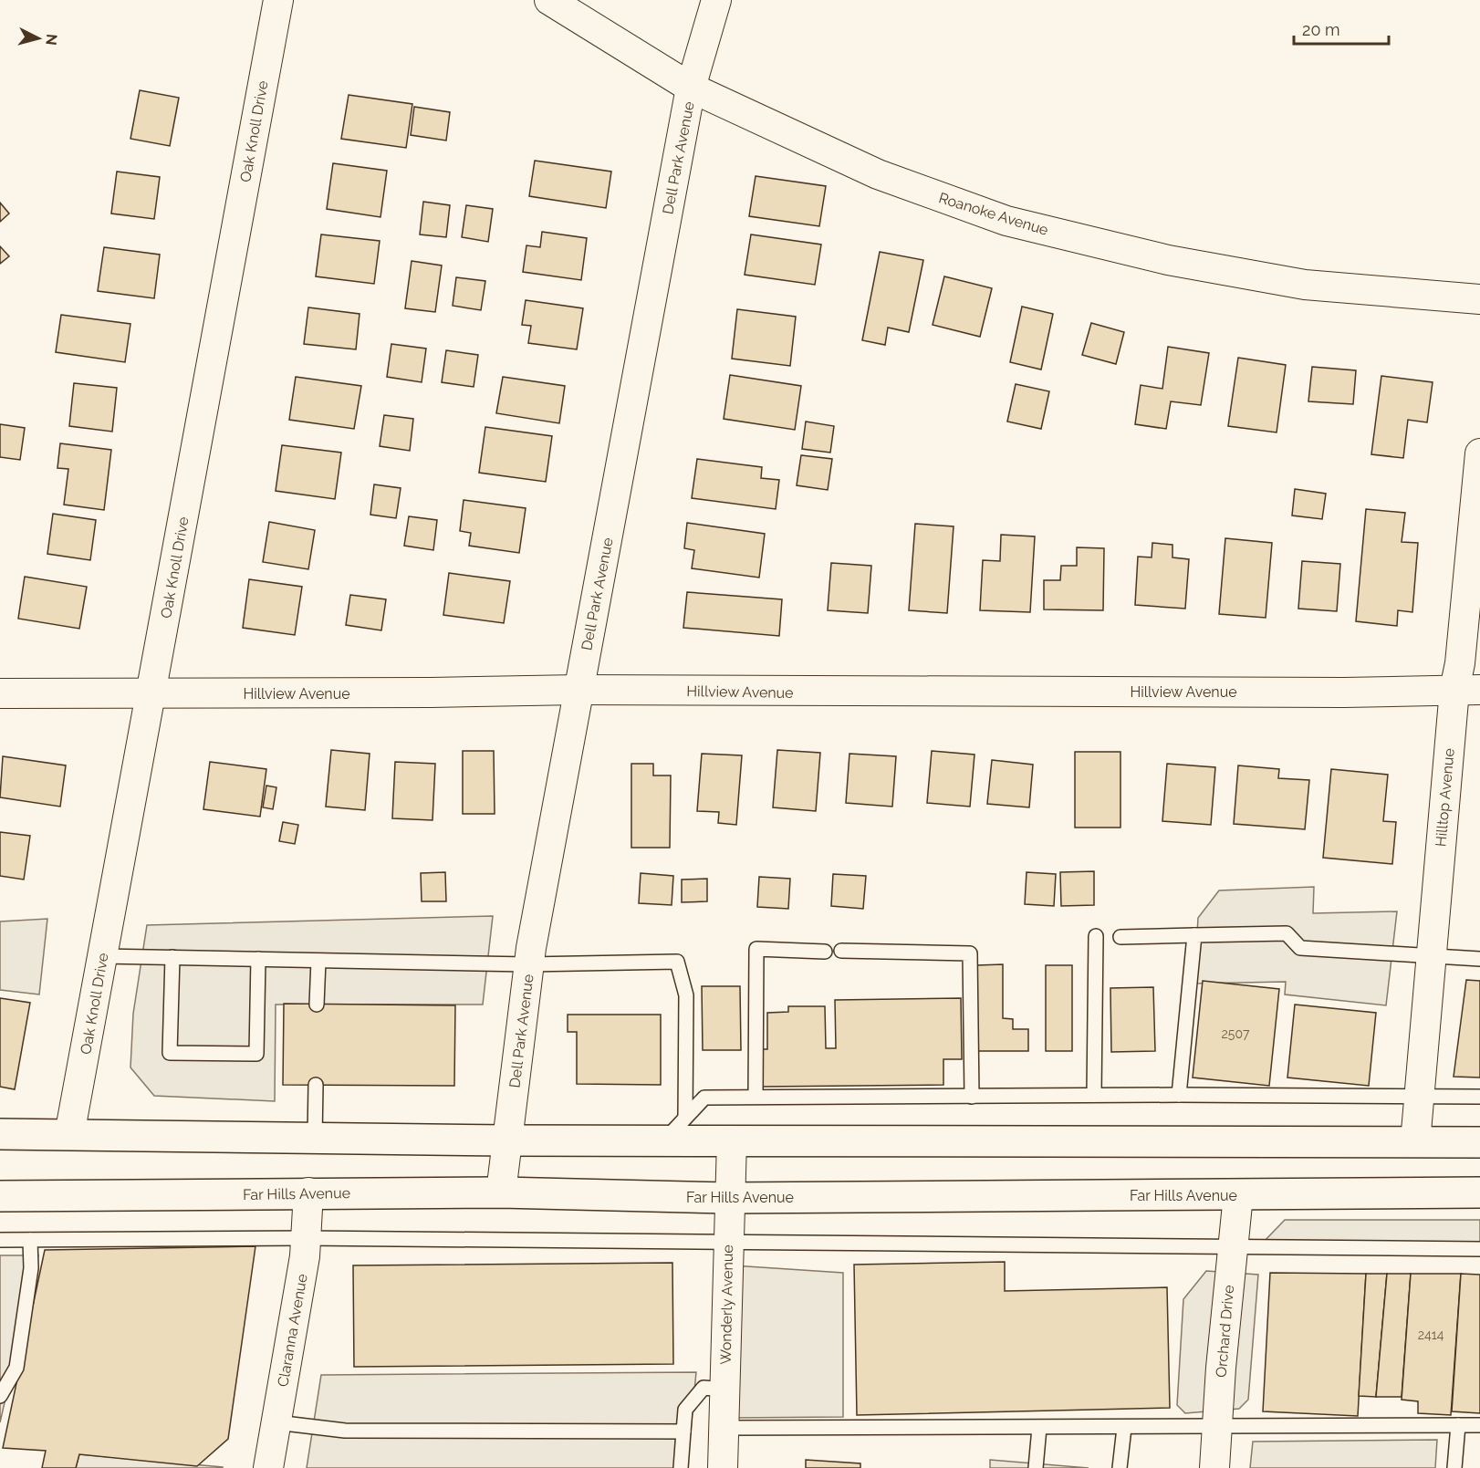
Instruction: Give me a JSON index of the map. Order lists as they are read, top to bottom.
{
  "streets": {
    "main road": ["Far Hills Avenue"],
    "street": [
      "Oak Knoll Drive",
      "Dell Park Avenue",
      "Roanoke Avenue",
      "Hillview Avenue",
      "Hilltop Avenue",
      "Wonderly Avenue",
      "Claranna Avenue",
      "Orchard Drive"
    ]
  },
  "crossings": [
    ["Oak Knoll Drive", "Hillview Avenue"],
    ["Dell Park Avenue", "Roanoke Avenue"],
    ["Dell Park Avenue", "Hillview Avenue"],
    ["Dell Park Avenue", "Far Hills Avenue"],
    ["Hillview Avenue", "Hilltop Avenue"],
    ["Far Hills Avenue", "Wonderly Avenue"],
    ["Far Hills Avenue", "Claranna Avenue"],
    ["Far Hills Avenue", "Orchard Drive"]
  ],
  "house_numbers": ["2507", "2414"],
  "scale_bar": "20 m",
  "north": "right"
}
